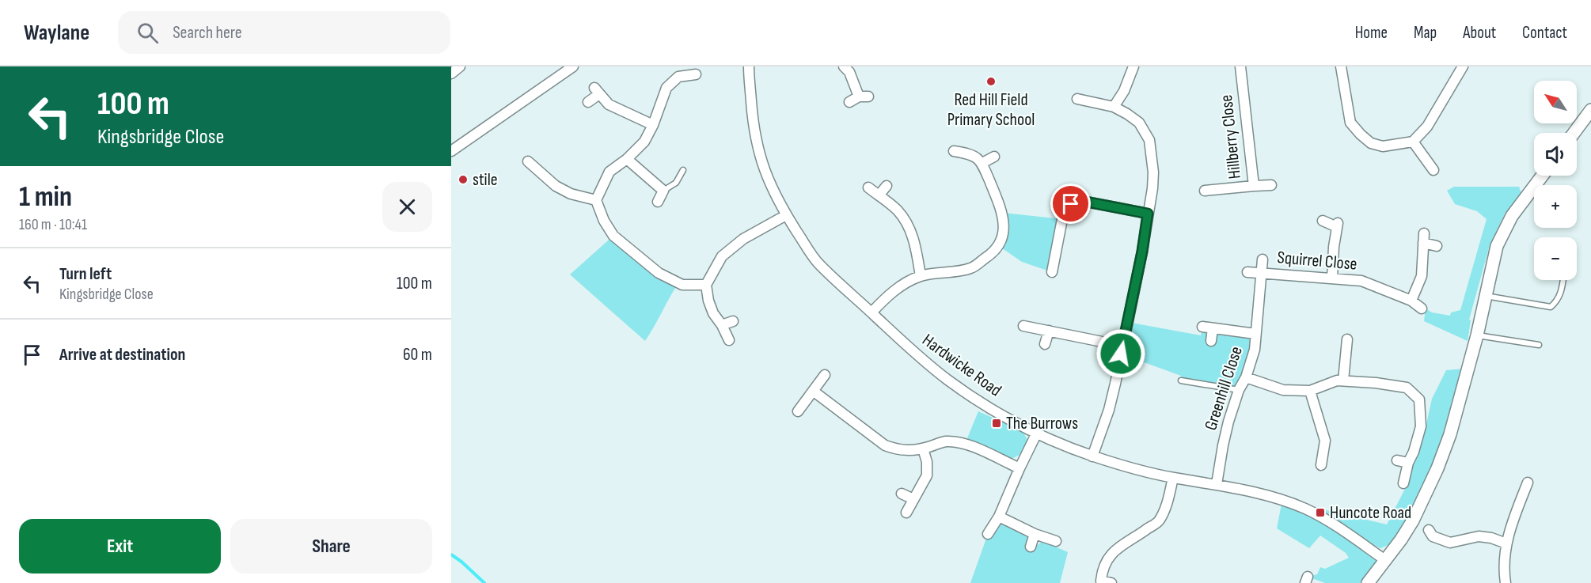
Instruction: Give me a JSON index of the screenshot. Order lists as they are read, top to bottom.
{
  "streets": {
    "street": [
      "Hillberry Close",
      "Squirrel Close",
      "Hardwicke Road",
      "Greenhill Close"
    ]
  },
  "crossings": [
    ["Squirrel Close", "Greenhill Close"],
    ["Hardwicke Road", "Greenhill Close"]
  ],
  "places": {
    "other": ["Red Hill Field Primary School", "stile"],
    "transit": ["The Burrows", "Huncote Road"]
  },
  "north": "top left",
  "page": {
    "header": "Waylane",
    "search": "Search here",
    "nav": [
      "Home",
      "Map",
      "About",
      "Contact"
    ],
    "turn": ["100 m", "Kingsbridge Close"],
    "map_buttons": ["+", "−"],
    "heading": ["1 min", "160 m · 10:41"],
    "list": [
      {
        "name": "Turn left",
        "note": "Kingsbridge Close",
        "value": "100 m"
      },
      {
        "name": "Arrive at destination",
        "value": "60 m"
      }
    ],
    "buttons": ["Exit", "Share"]
  }
}
